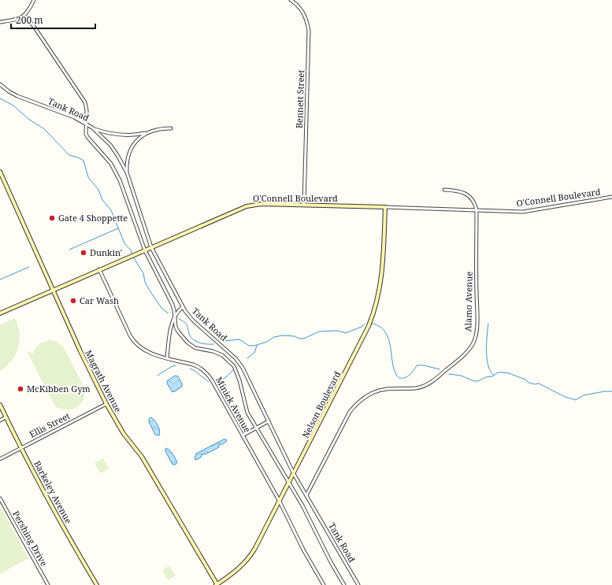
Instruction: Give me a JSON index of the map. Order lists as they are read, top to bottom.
{
  "streets": {
    "street": [
      "Bennett Street",
      "Tank Road",
      "O'Connell Boulevard",
      "Alamo Avenue",
      "Magrath Avenue",
      "Minick Avenue",
      "Nelson Boulevard",
      "Ellis Street",
      "Barkeley Avenue",
      "Pershing Drive"
    ]
  },
  "crossings": [
    ["Bennett Street", "O'Connell Boulevard"],
    ["Tank Road", "O'Connell Boulevard"],
    ["Tank Road", "Alamo Avenue"],
    ["Tank Road", "Nelson Boulevard"],
    ["O'Connell Boulevard", "Alamo Avenue"],
    ["O'Connell Boulevard", "Magrath Avenue"],
    ["O'Connell Boulevard", "Minick Avenue"],
    ["O'Connell Boulevard", "Nelson Boulevard"],
    ["Magrath Avenue", "Nelson Boulevard"],
    ["Magrath Avenue", "Ellis Street"],
    ["Minick Avenue", "Nelson Boulevard"],
    ["Ellis Street", "Barkeley Avenue"]
  ],
  "places": [
    "Gate 4 Shoppette",
    "Dunkin'",
    "Car Wash",
    "McKibben Gym"
  ],
  "scale_bar": "200 m"
}
